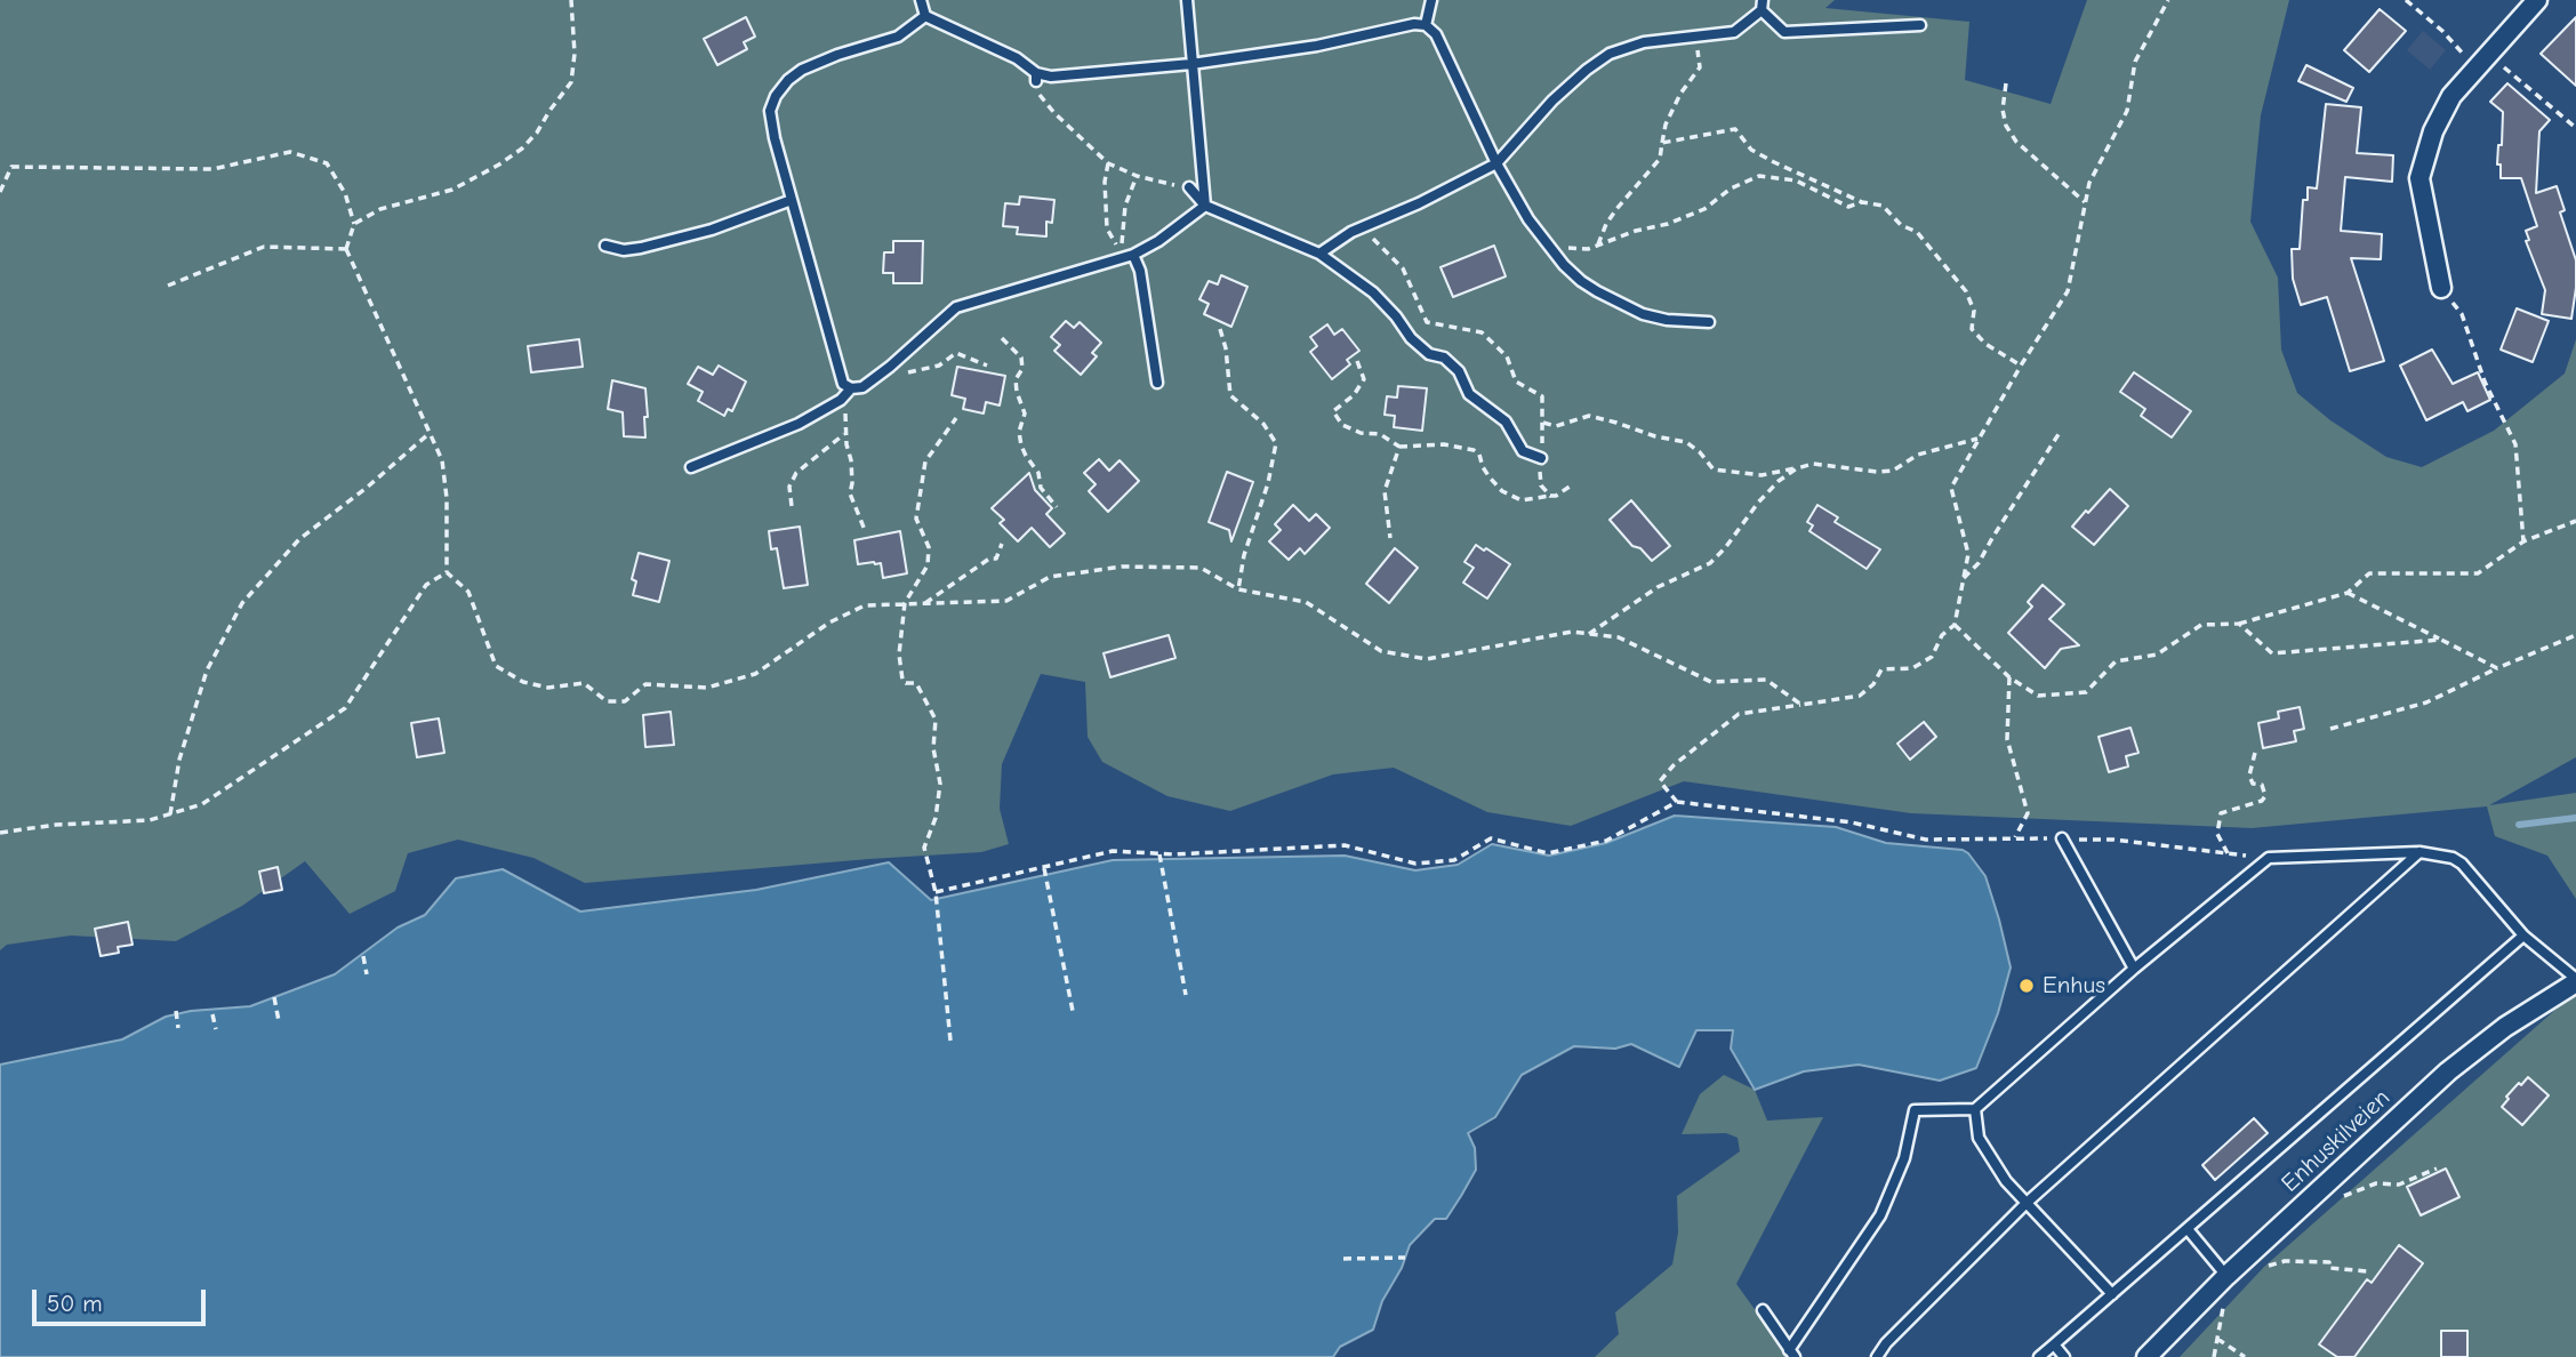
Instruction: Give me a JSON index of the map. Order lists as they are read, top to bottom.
{
  "streets": {
    "street": ["Enhuskilveien"]
  },
  "places": ["Enhus"],
  "scale_bar": "50 m"
}
